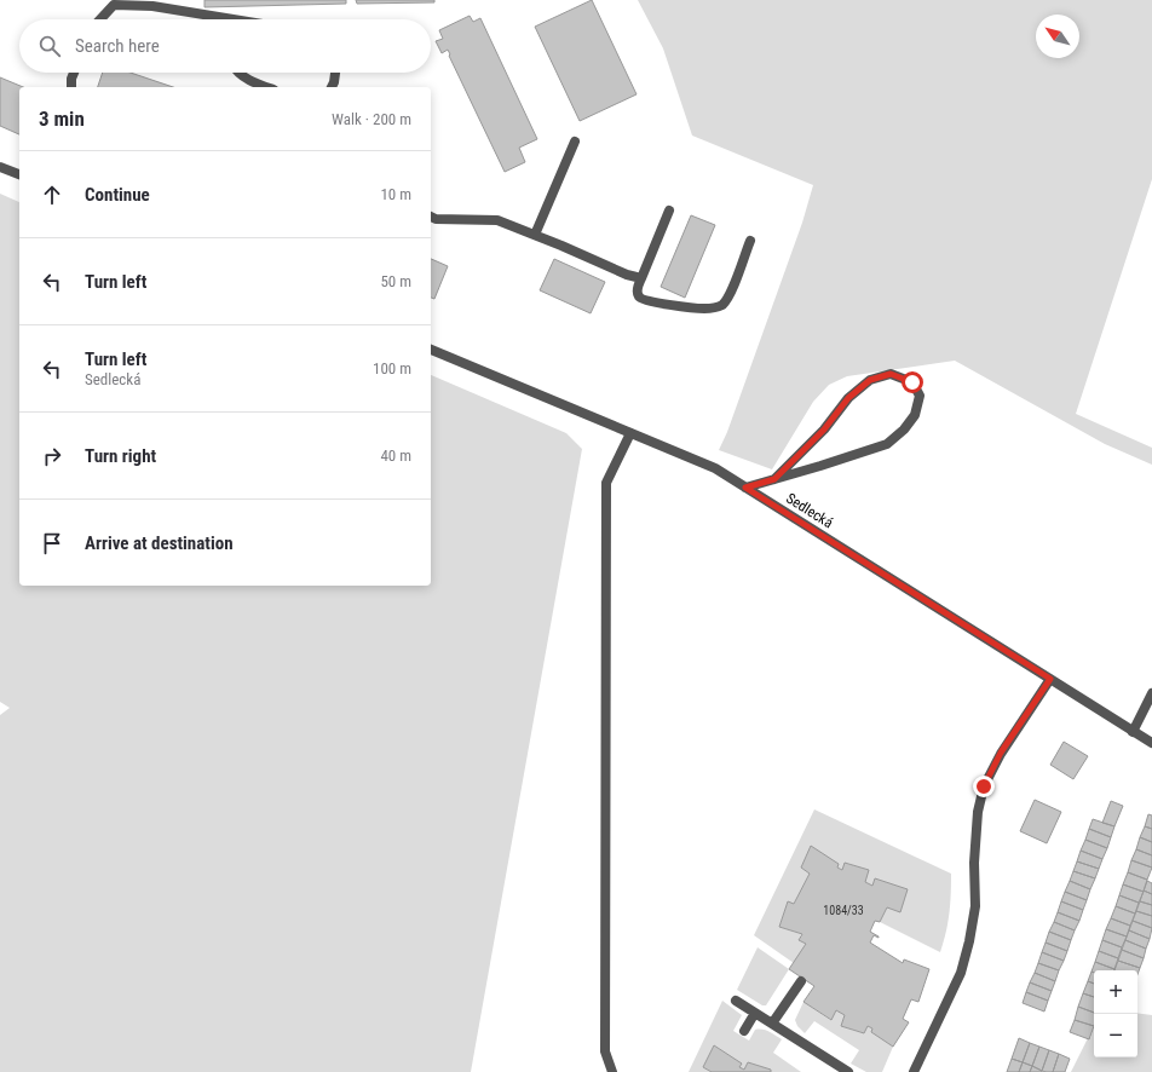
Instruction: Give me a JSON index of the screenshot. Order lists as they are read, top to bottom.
{
  "streets": {
    "street": ["Sedlecká"]
  },
  "house_numbers": ["1084/33"],
  "north": "top left",
  "page": {
    "search": "Search here",
    "heading": ["3 min", "Walk · 200 m"],
    "list": [
      ["Continue", "10 m"],
      ["Turn left", "50 m"],
      ["Turn left", "Sedlecká", "100 m"],
      ["Turn right", "40 m"],
      "Arrive at destination"
    ],
    "map_buttons": ["+", "−"]
  }
}
